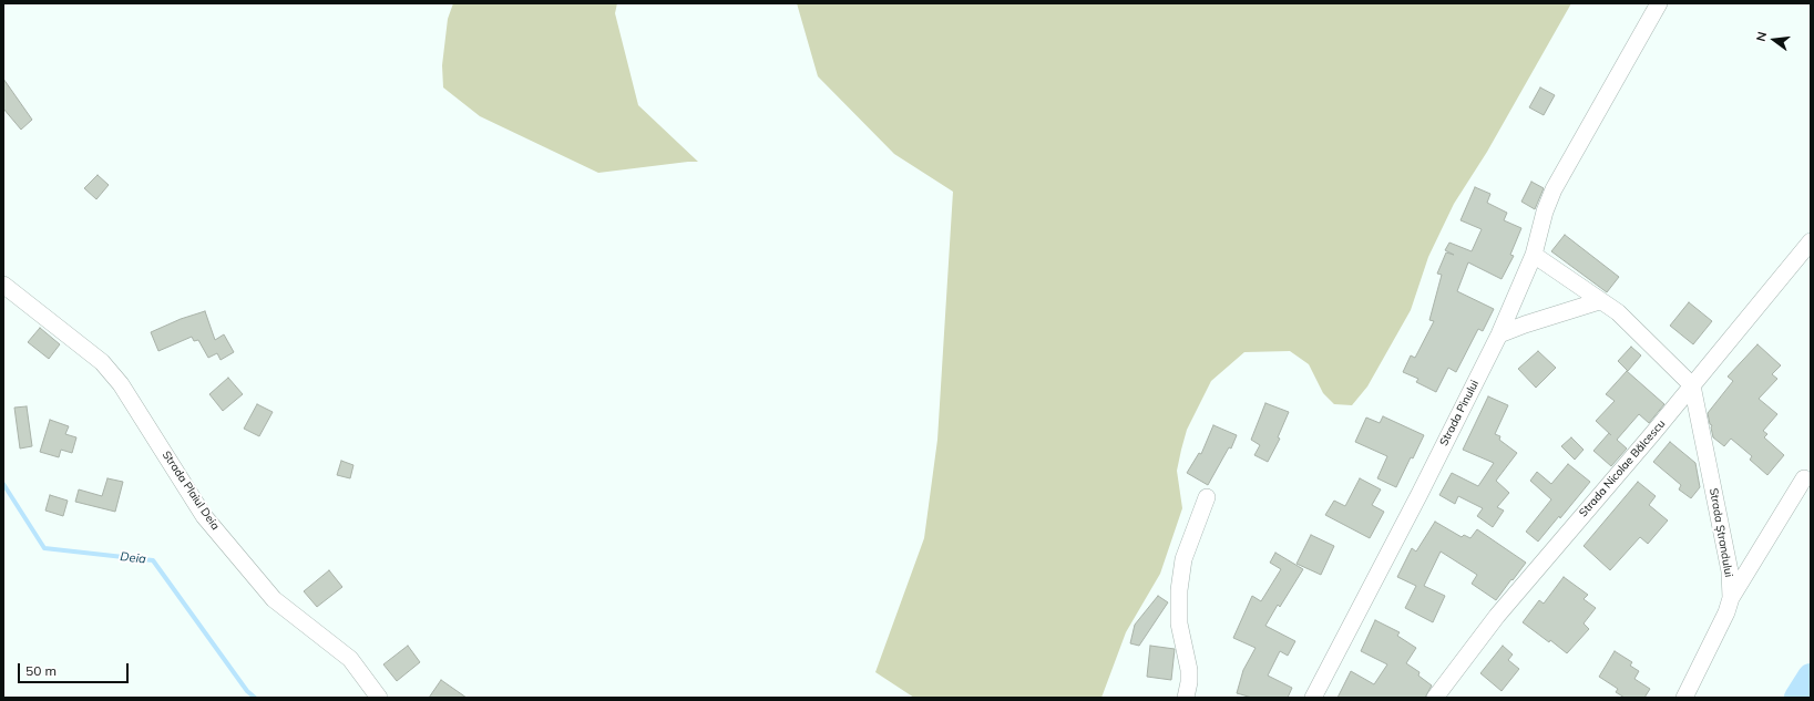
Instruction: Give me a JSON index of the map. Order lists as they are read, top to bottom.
{
  "streets": {
    "street": [
      "Strada Pinului",
      "Strada Nicolae Bălcescu",
      "Strada Plaiul Deia",
      "Strada Ștrandului"
    ]
  },
  "crossings": [
    ["Strada Nicolae Bălcescu", "Strada Ștrandului"]
  ],
  "water": ["Deia"],
  "scale_bar": "50 m",
  "north": "left"
}
